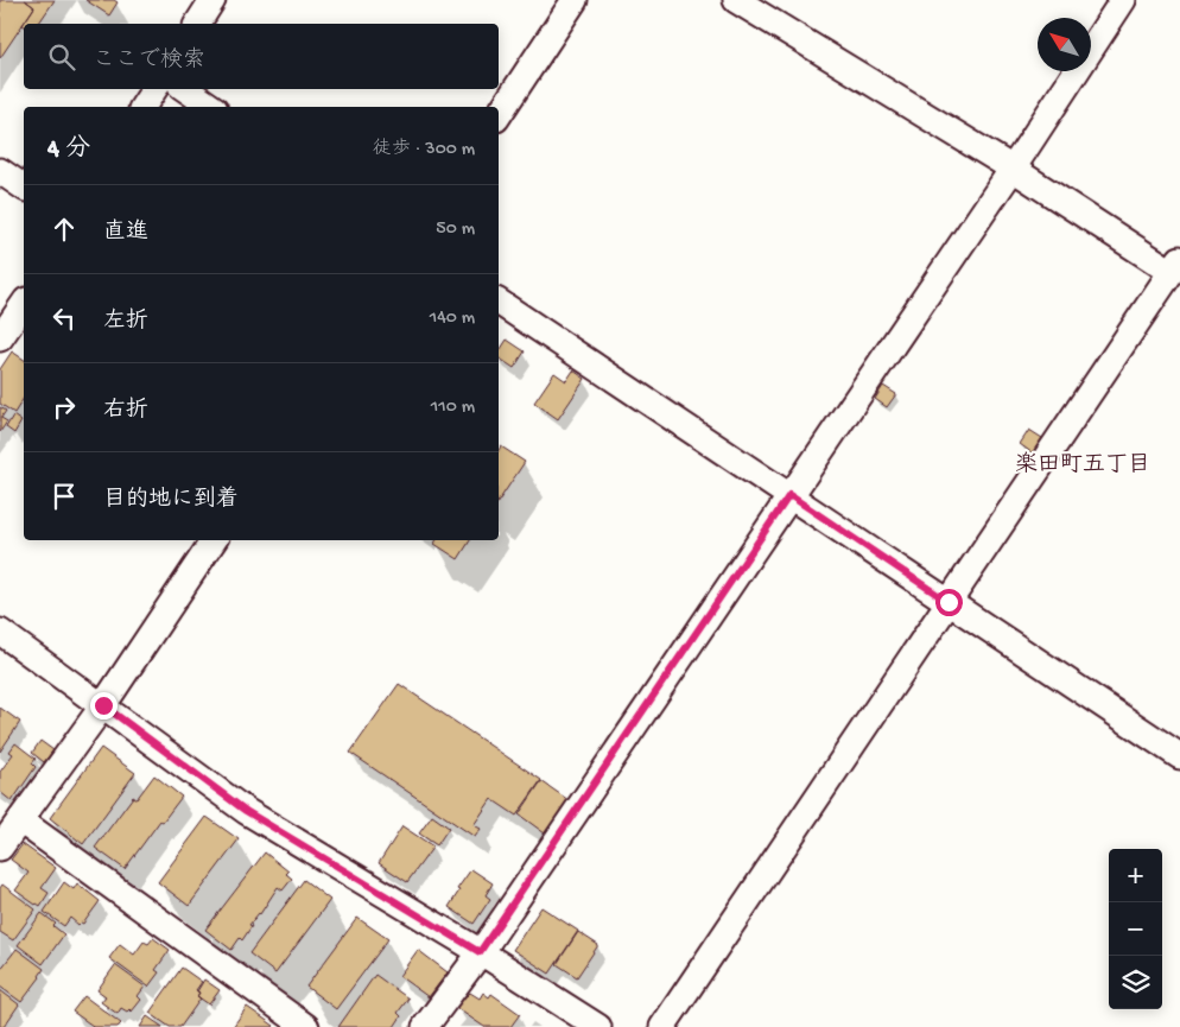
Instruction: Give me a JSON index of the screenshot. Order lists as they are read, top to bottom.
{
  "districts": ["楽田町五丁目"],
  "north": "top left",
  "page": {
    "search": "ここで検索",
    "heading": ["4 分", "徒歩 · 300 m"],
    "list": [
      ["直進", "50 m"],
      ["左折", "140 m"],
      ["右折", "110 m"],
      "目的地に到着"
    ],
    "map_buttons": ["+", "−"]
  }
}
